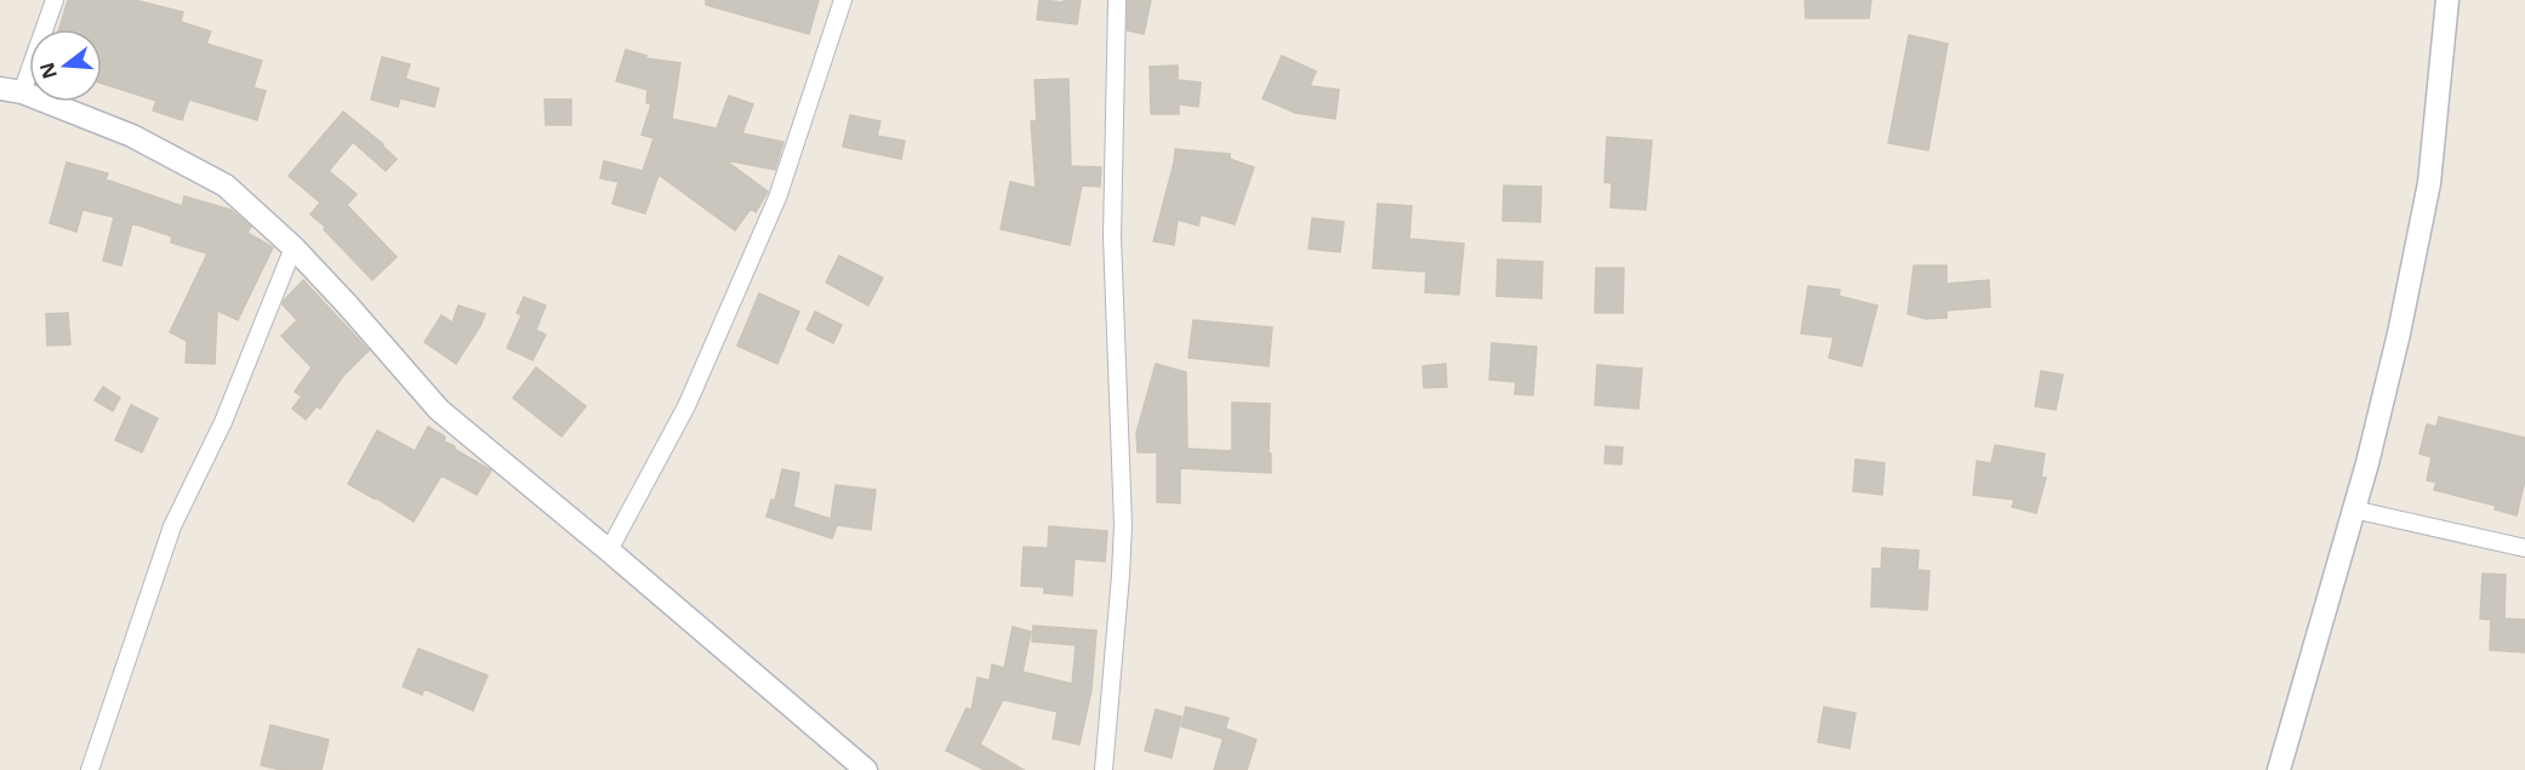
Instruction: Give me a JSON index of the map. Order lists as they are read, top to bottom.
{
  "north": "left"
}
